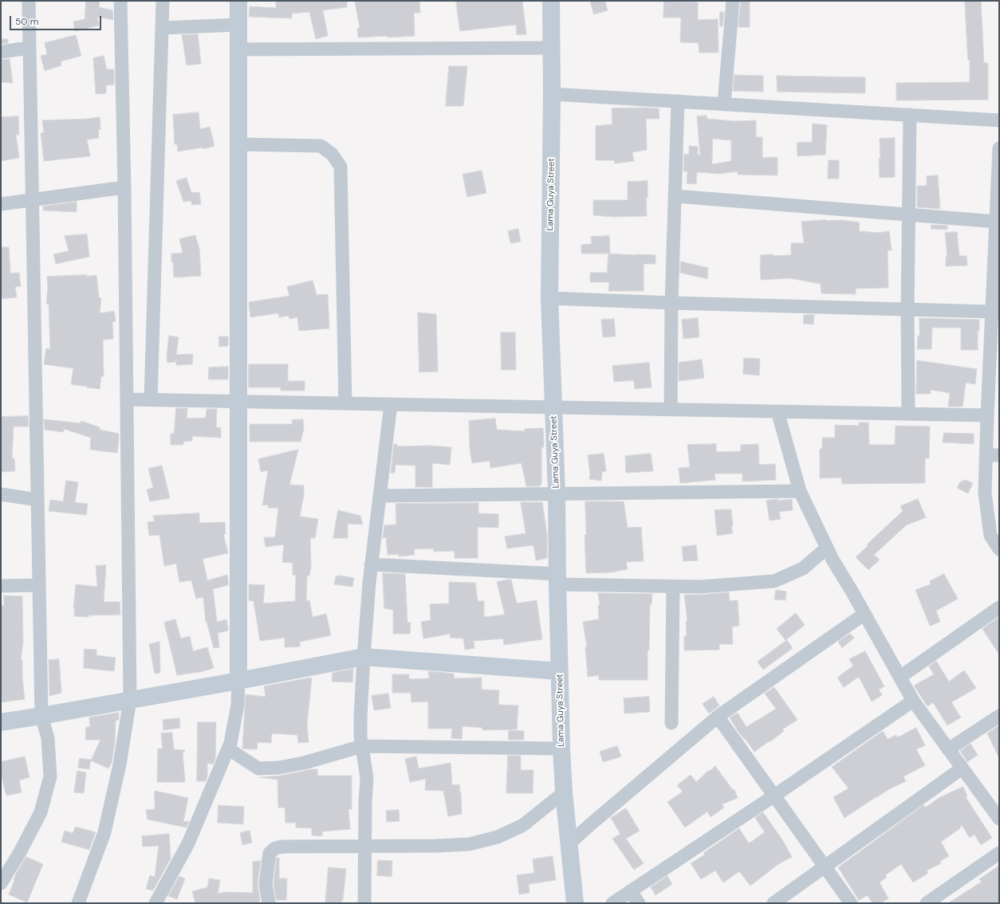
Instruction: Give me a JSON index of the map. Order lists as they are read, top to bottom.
{
  "streets": {
    "street": ["Lama Guya Street"]
  },
  "scale_bar": "50 m"
}
